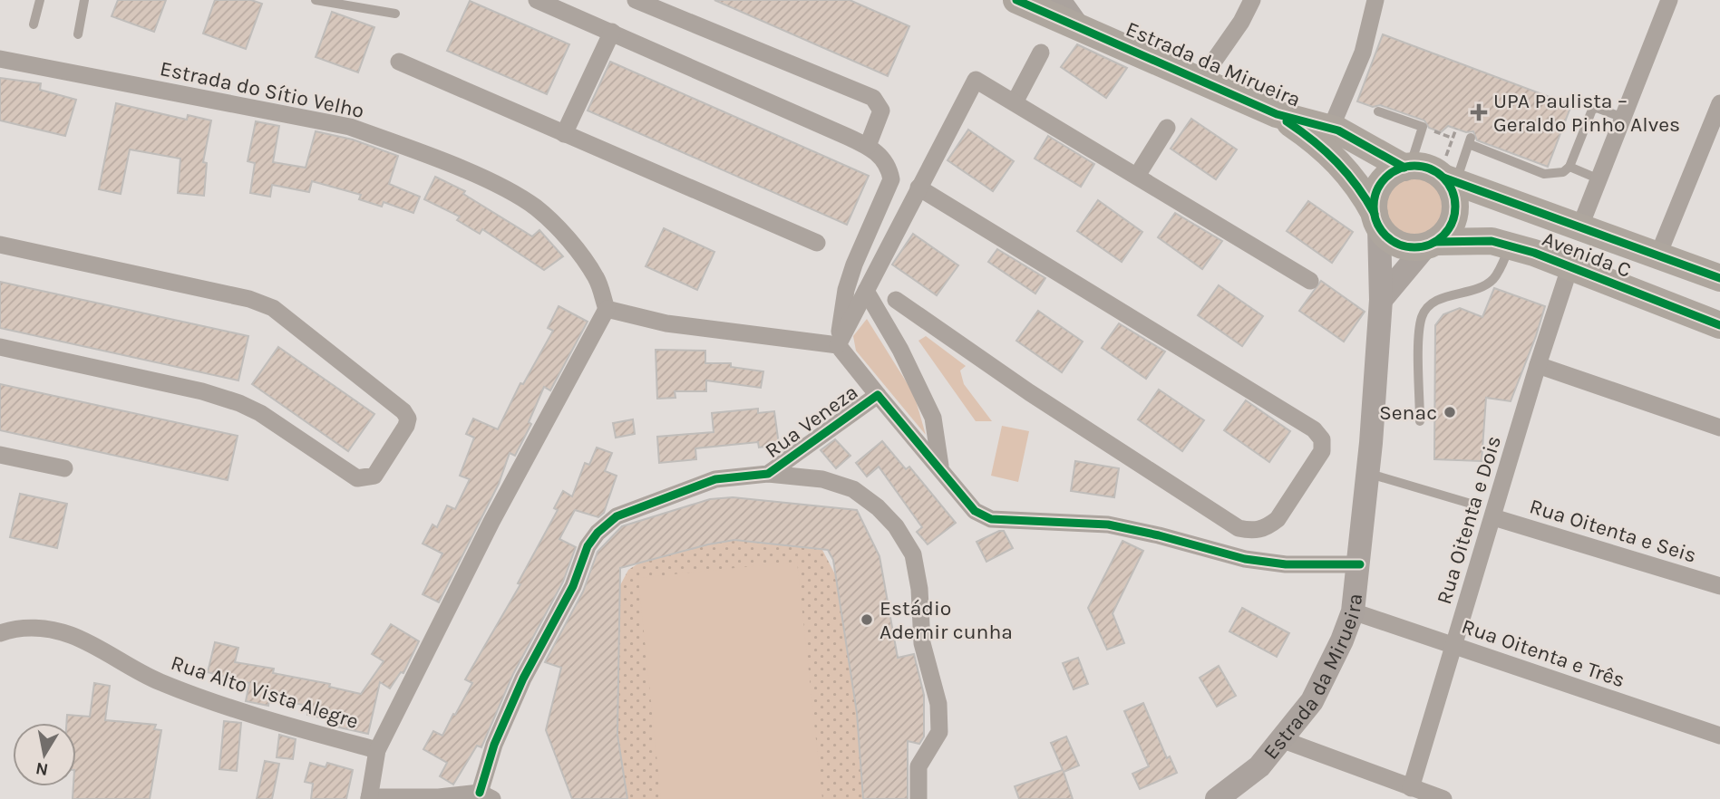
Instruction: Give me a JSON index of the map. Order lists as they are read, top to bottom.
{
  "streets": {
    "main road": ["Estrada da Mirueira", "Avenida C"],
    "street": [
      "Estrada do Sítio Velho",
      "Rua Veneza",
      "Rua Oitenta e Dois",
      "Rua Oitenta e Seis",
      "Rua Oitenta e Três",
      "Rua Alto Vista Alegre"
    ]
  },
  "crossings": [
    ["Estrada da Mirueira", "Avenida C"],
    ["Estrada da Mirueira", "Rua Veneza"],
    ["Estrada da Mirueira", "Rua Oitenta e Três"],
    ["Avenida C", "Rua Oitenta e Dois"],
    ["Rua Oitenta e Dois", "Rua Oitenta e Seis"],
    ["Rua Oitenta e Dois", "Rua Oitenta e Três"]
  ],
  "places": {
    "health": ["UPA Paulista – Geraldo Pinho Alves"],
    "other": ["Senac", "Estádio Ademir cunha"]
  },
  "north": "bottom"
}
